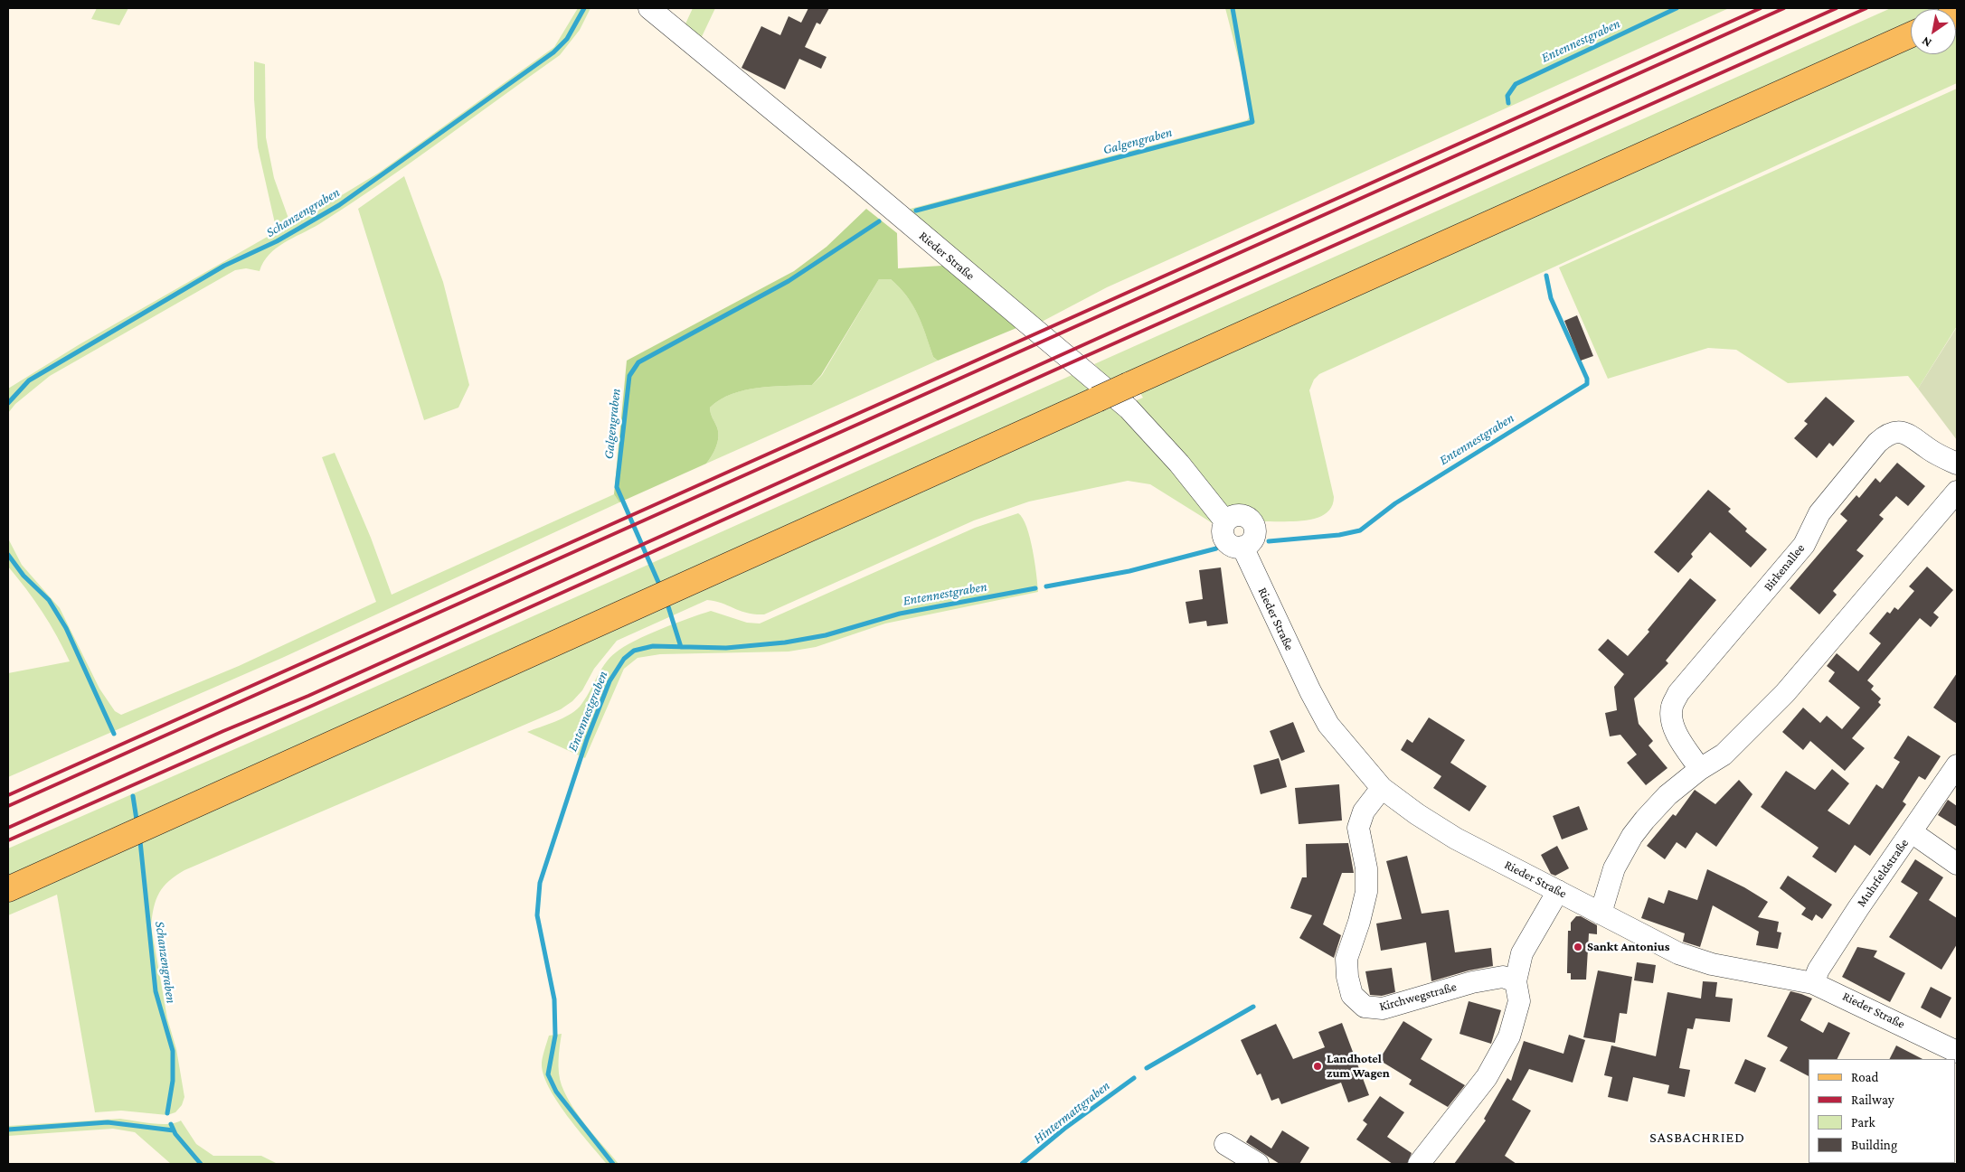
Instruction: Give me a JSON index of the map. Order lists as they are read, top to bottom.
{
  "streets": {
    "street": [
      "Rieder Straße",
      "Birkenallee",
      "Muhrfeldstraße",
      "Kirchwegstraße"
    ]
  },
  "crossings": [
    ["Rieder Straße", "Muhrfeldstraße"],
    ["Rieder Straße", "Kirchwegstraße"]
  ],
  "districts": ["SASBACHRIED"],
  "water": [
    "Entennestgraben",
    "Galgengraben",
    "Schanzengraben",
    "Hintermattgraben"
  ],
  "places": ["Sankt Antonius", "Landhotel zum Wagen"],
  "legend": [
    "Road",
    "Railway",
    "Park",
    "Building"
  ],
  "north": "bottom left"
}
